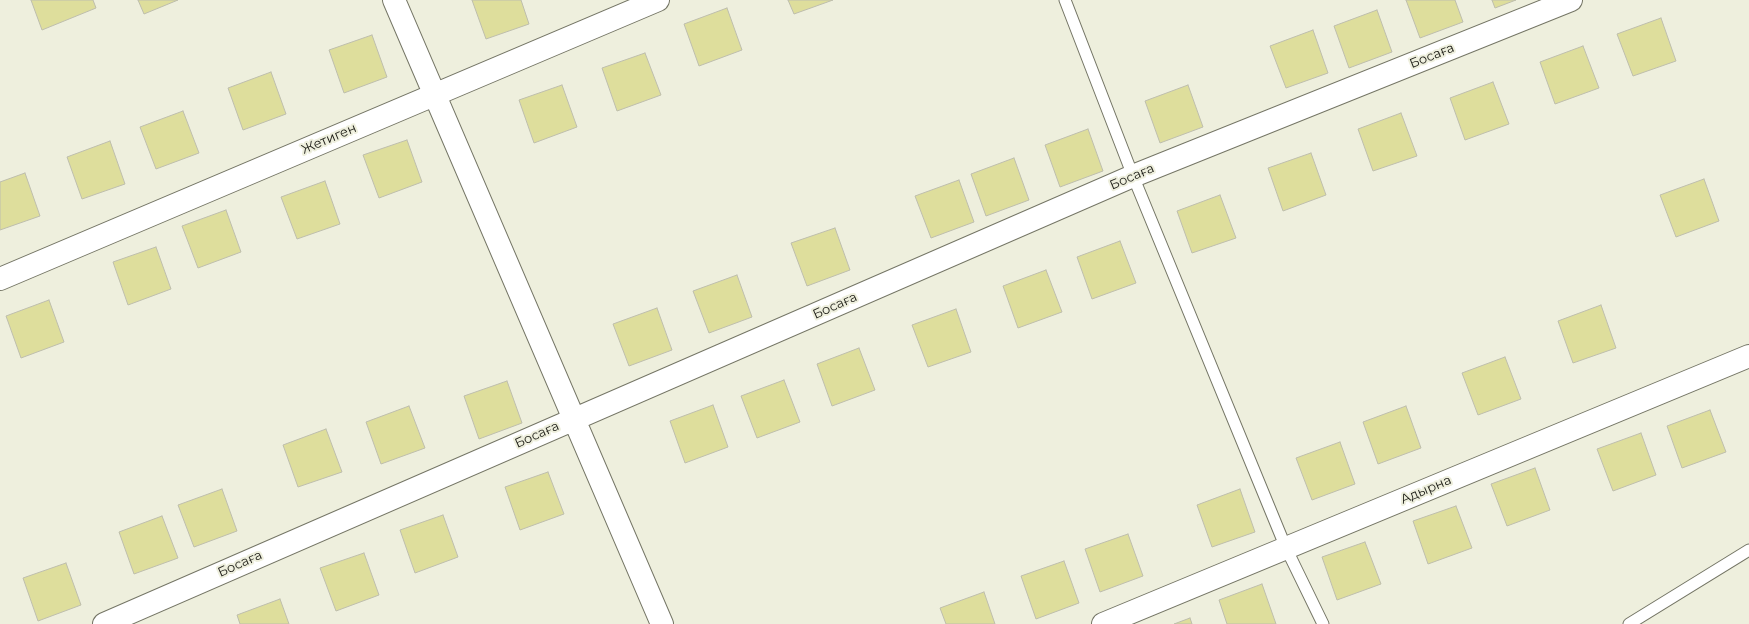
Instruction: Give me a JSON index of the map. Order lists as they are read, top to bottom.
{
  "streets": {
    "street": ["Босаға", "Жетиген", "Адырна"]
  }
}
